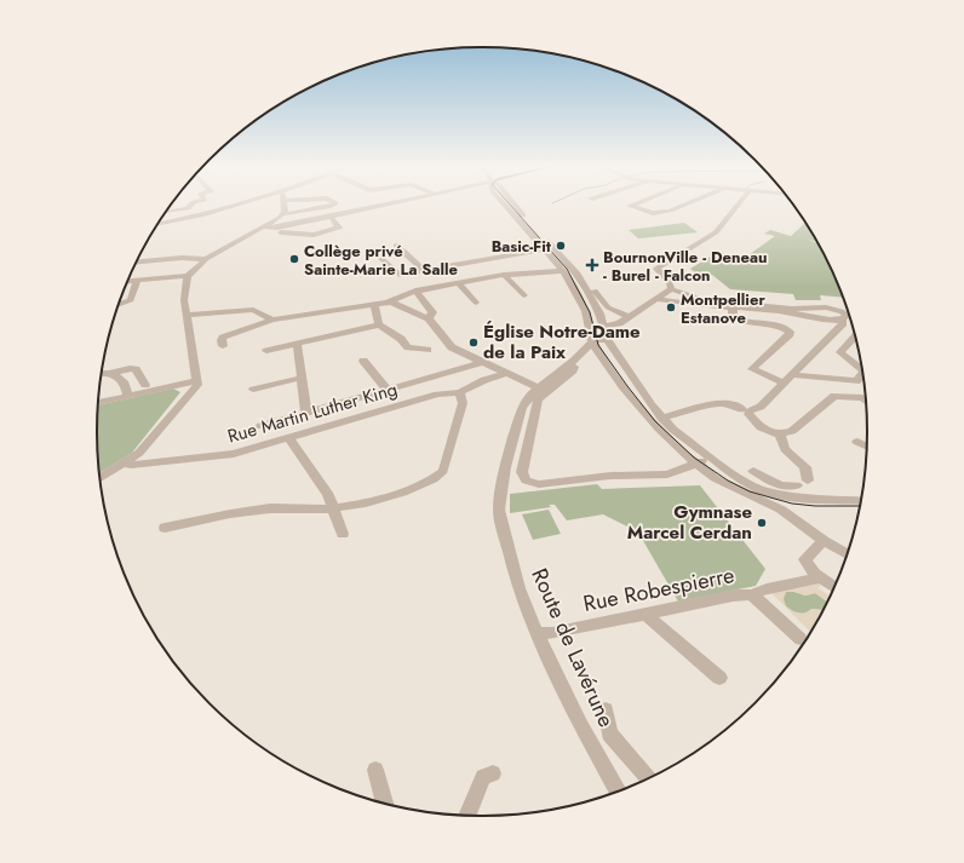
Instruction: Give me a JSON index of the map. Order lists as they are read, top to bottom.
{
  "streets": {
    "street": ["Rue Martin Luther King", "Rue Robespierre", "Route de Lavérune"]
  },
  "crossings": [
    ["Rue Robespierre", "Route de Lavérune"]
  ],
  "places": {
    "other": [
      "Basic-Fit",
      "Collège privé Sainte-Marie La Salle",
      "Montpellier Estanove",
      "Église Notre-Dame de la Paix",
      "Gymnase Marcel Cerdan"
    ],
    "health": ["BournonVille - Deneau - Burel - Falcon"]
  }
}
